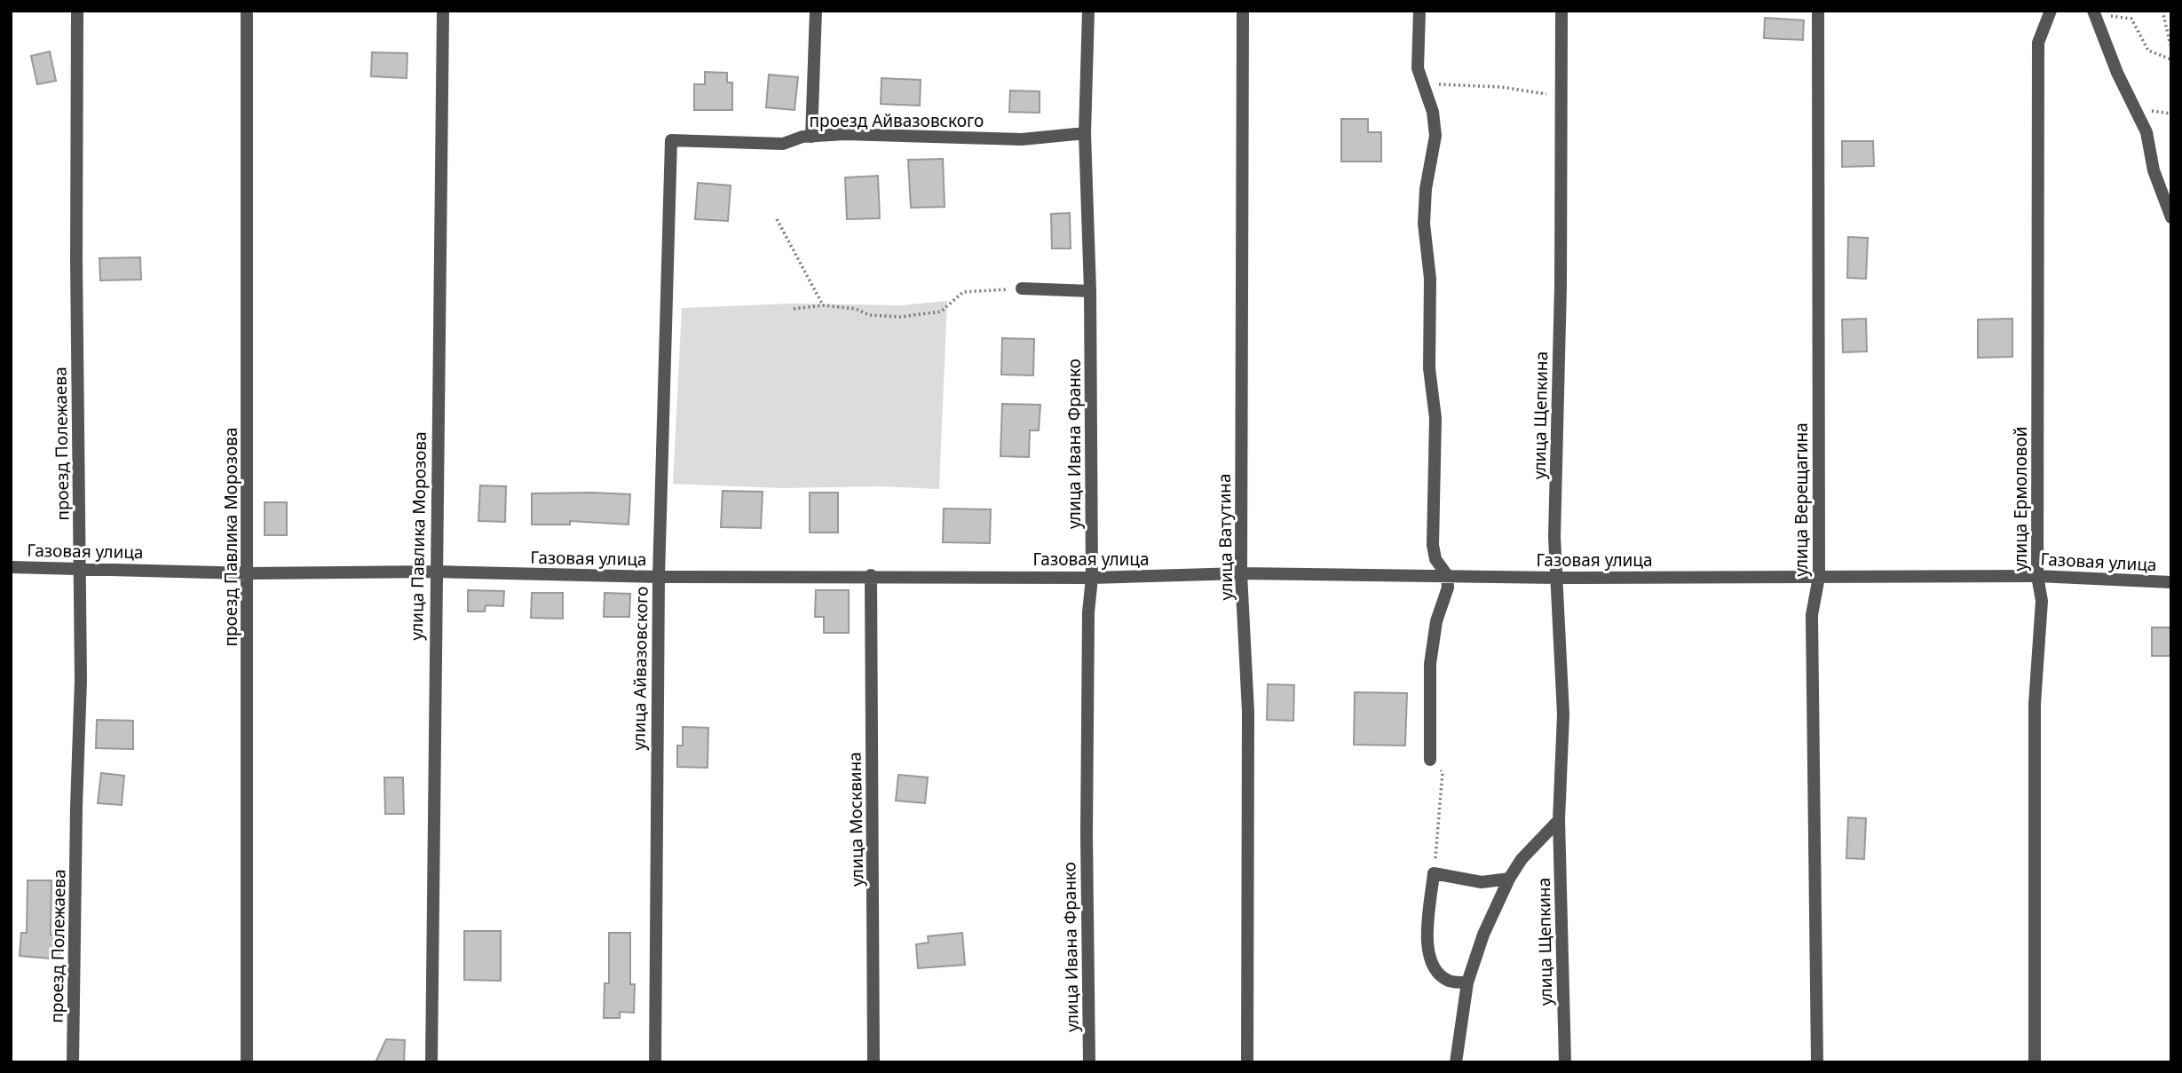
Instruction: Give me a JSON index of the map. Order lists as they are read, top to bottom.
{
  "streets": {
    "street": [
      "проезд Айвазовского",
      "улица Щепкина",
      "проезд Полежаева",
      "улица Ивана Франко",
      "улица Ермоловой",
      "улица Верещагина",
      "улица Павлика Морозова",
      "проезд Павлика Морозова",
      "улица Ватутина",
      "Газовая улица",
      "улица Айвазовского",
      "улица Москвина"
    ]
  },
  "crossings": [
    ["проезд Айвазовского", "улица Ивана Франко"],
    ["проезд Айвазовского", "улица Айвазовского"],
    ["улица Щепкина", "Газовая улица"],
    ["проезд Полежаева", "Газовая улица"],
    ["улица Ивана Франко", "Газовая улица"],
    ["улица Ермоловой", "Газовая улица"],
    ["улица Верещагина", "Газовая улица"],
    ["улица Павлика Морозова", "Газовая улица"],
    ["проезд Павлика Морозова", "Газовая улица"],
    ["улица Ватутина", "Газовая улица"],
    ["Газовая улица", "улица Айвазовского"],
    ["Газовая улица", "улица Москвина"]
  ]
}
